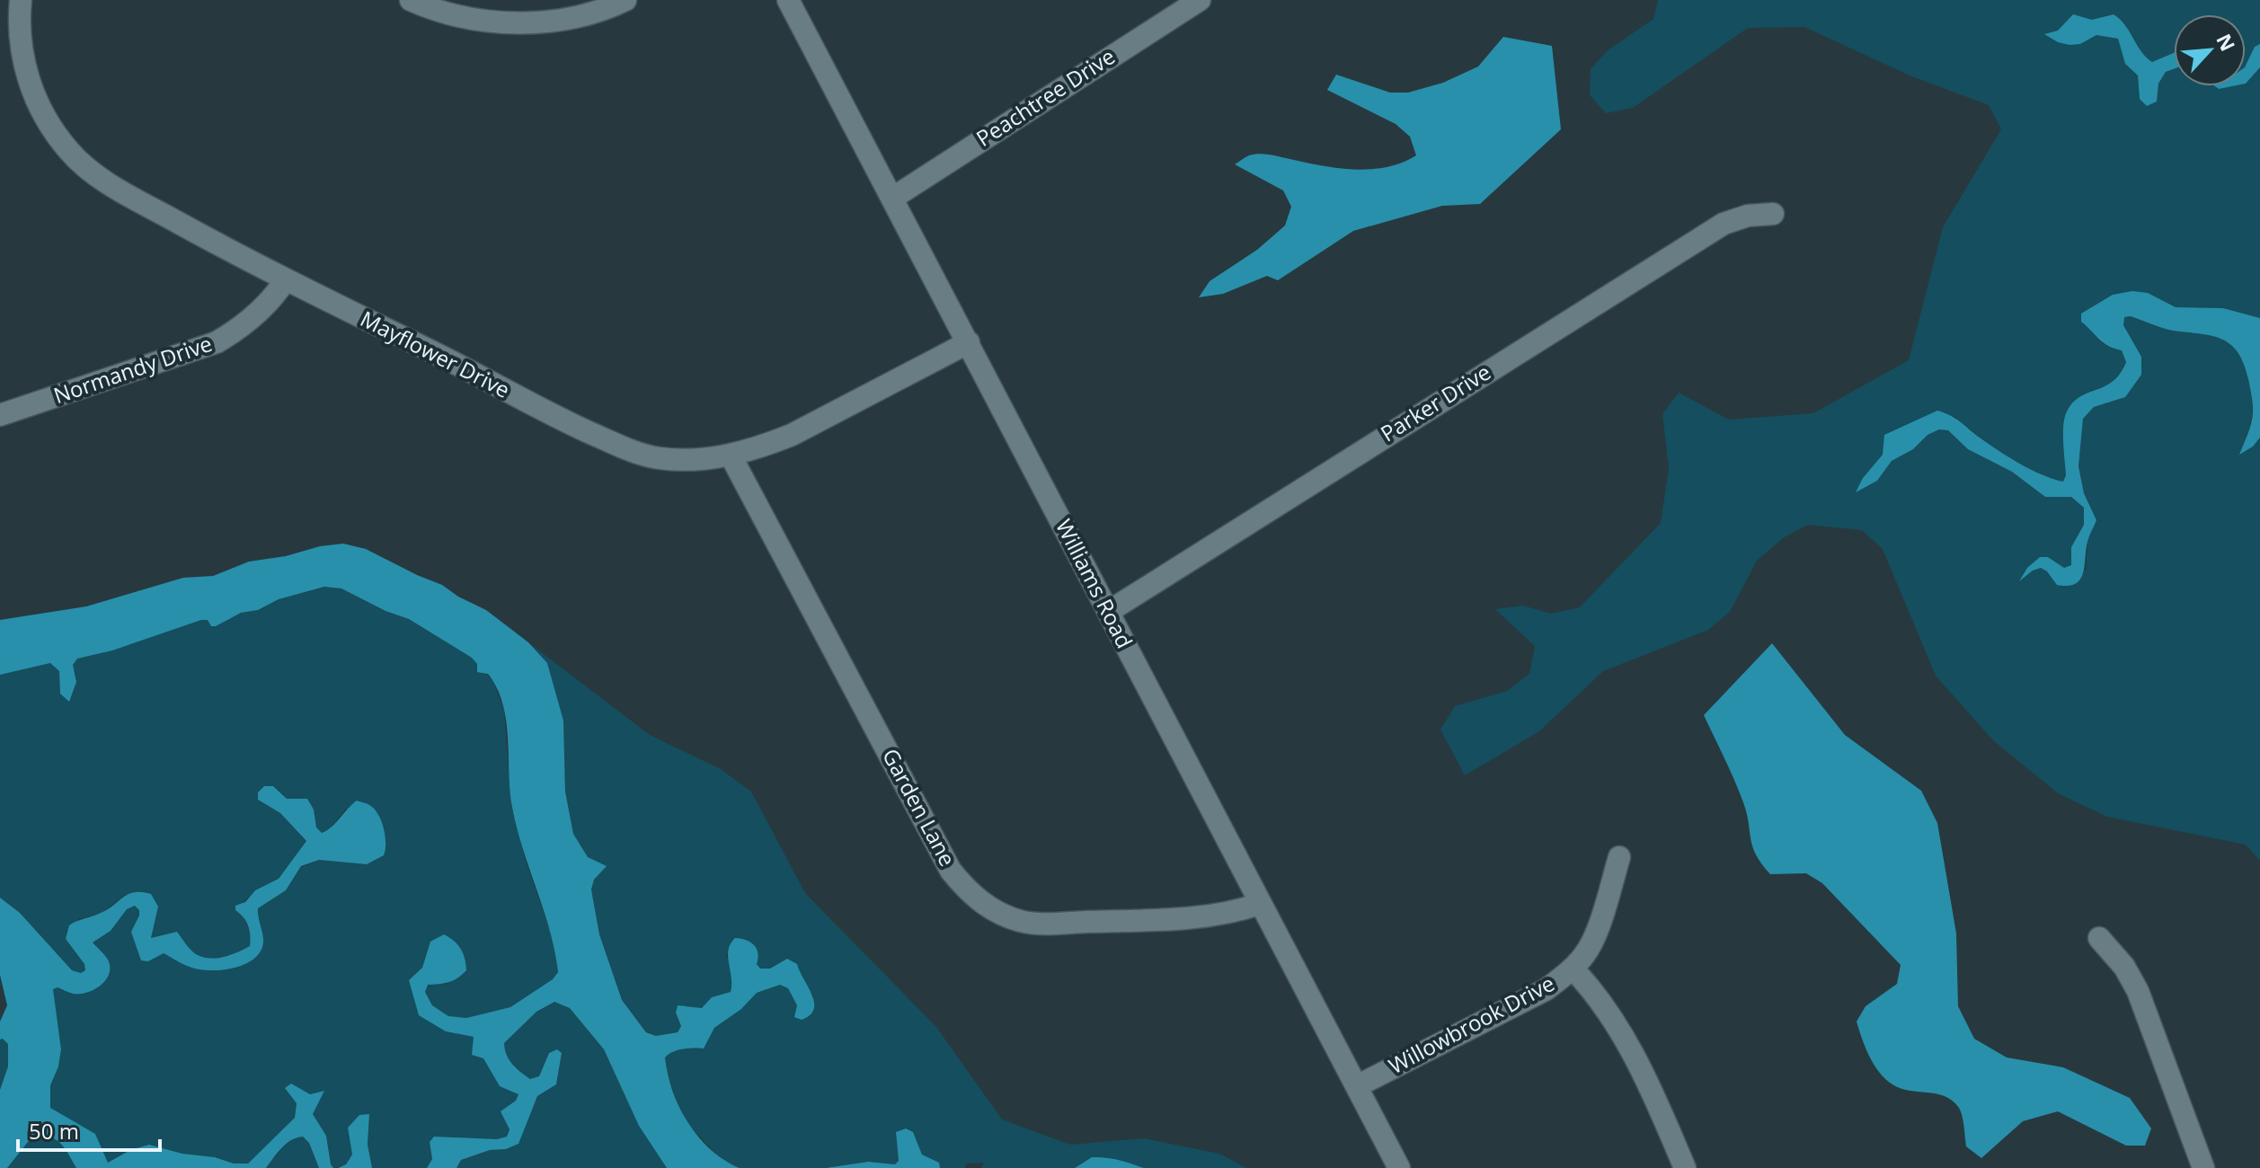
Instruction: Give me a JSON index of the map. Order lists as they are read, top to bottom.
{
  "streets": {
    "street": [
      "Peachtree Drive",
      "Mayflower Drive",
      "Normandy Drive",
      "Parker Drive",
      "Williams Road",
      "Garden Lane",
      "Willowbrook Drive"
    ]
  },
  "crossings": [
    ["Peachtree Drive", "Williams Road"],
    ["Mayflower Drive", "Normandy Drive"],
    ["Mayflower Drive", "Williams Road"],
    ["Mayflower Drive", "Garden Lane"],
    ["Parker Drive", "Williams Road"],
    ["Williams Road", "Garden Lane"],
    ["Williams Road", "Willowbrook Drive"]
  ],
  "scale_bar": "50 m",
  "north": "top right"
}
